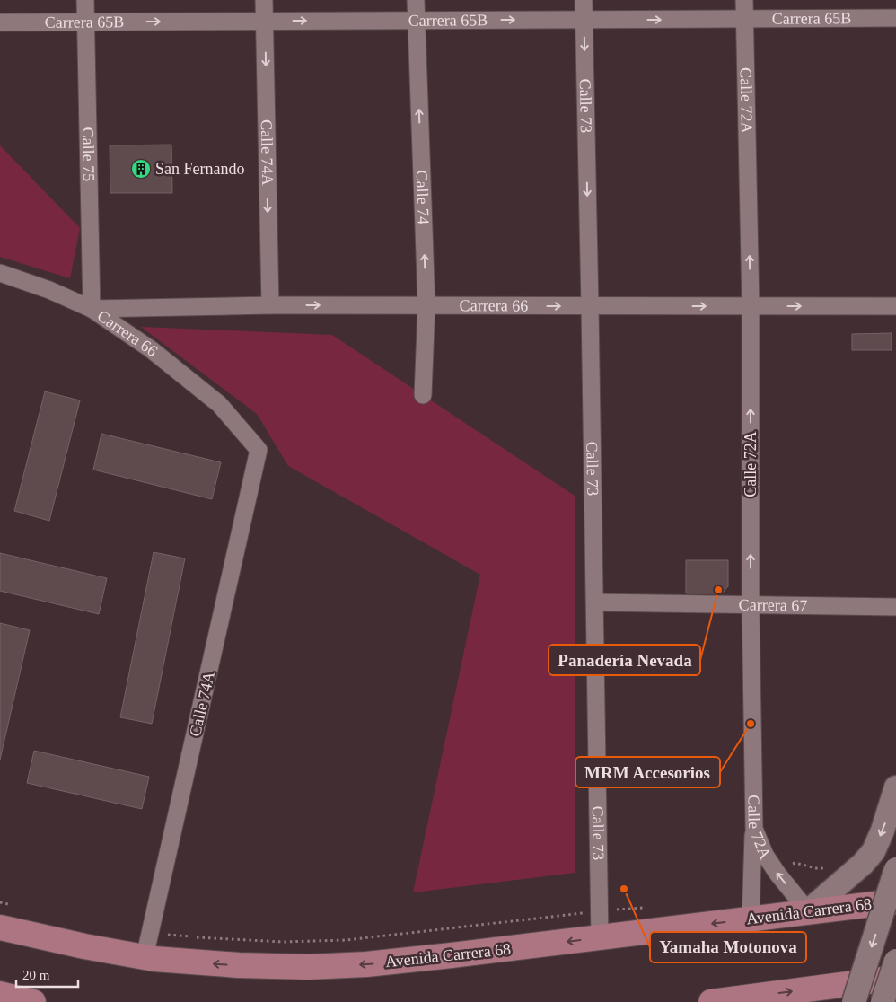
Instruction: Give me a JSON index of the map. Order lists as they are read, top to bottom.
{
  "streets": {
    "main road": ["Avenida Carrera 68"],
    "street": [
      "Carrera 65B",
      "Calle 72A",
      "Calle 73",
      "Calle 74A",
      "Calle 75",
      "Calle 74",
      "Carrera 66",
      "Carrera 67"
    ]
  },
  "crossings": [
    ["Carrera 65B", "Calle 72A"],
    ["Carrera 65B", "Calle 73"],
    ["Carrera 65B", "Calle 74A"],
    ["Carrera 65B", "Calle 75"],
    ["Carrera 65B", "Calle 74"],
    ["Calle 72A", "Carrera 66"],
    ["Calle 72A", "Carrera 67"],
    ["Calle 72A", "Avenida Carrera 68"],
    ["Calle 73", "Carrera 66"],
    ["Calle 73", "Carrera 67"],
    ["Calle 73", "Avenida Carrera 68"],
    ["Calle 74A", "Carrera 66"],
    ["Calle 74A", "Avenida Carrera 68"],
    ["Calle 75", "Carrera 66"],
    ["Calle 74", "Carrera 66"]
  ],
  "one_way": [
    "Carrera 65B",
    "Calle 72A",
    "Calle 74",
    "Carrera 66",
    "Avenida Carrera 68"
  ],
  "places": {
    "building": ["San Fernando"],
    "other": ["Panadería Nevada", "MRM Accesorios", "Yamaha Motonova"]
  },
  "scale_bar": "20 m"
}
